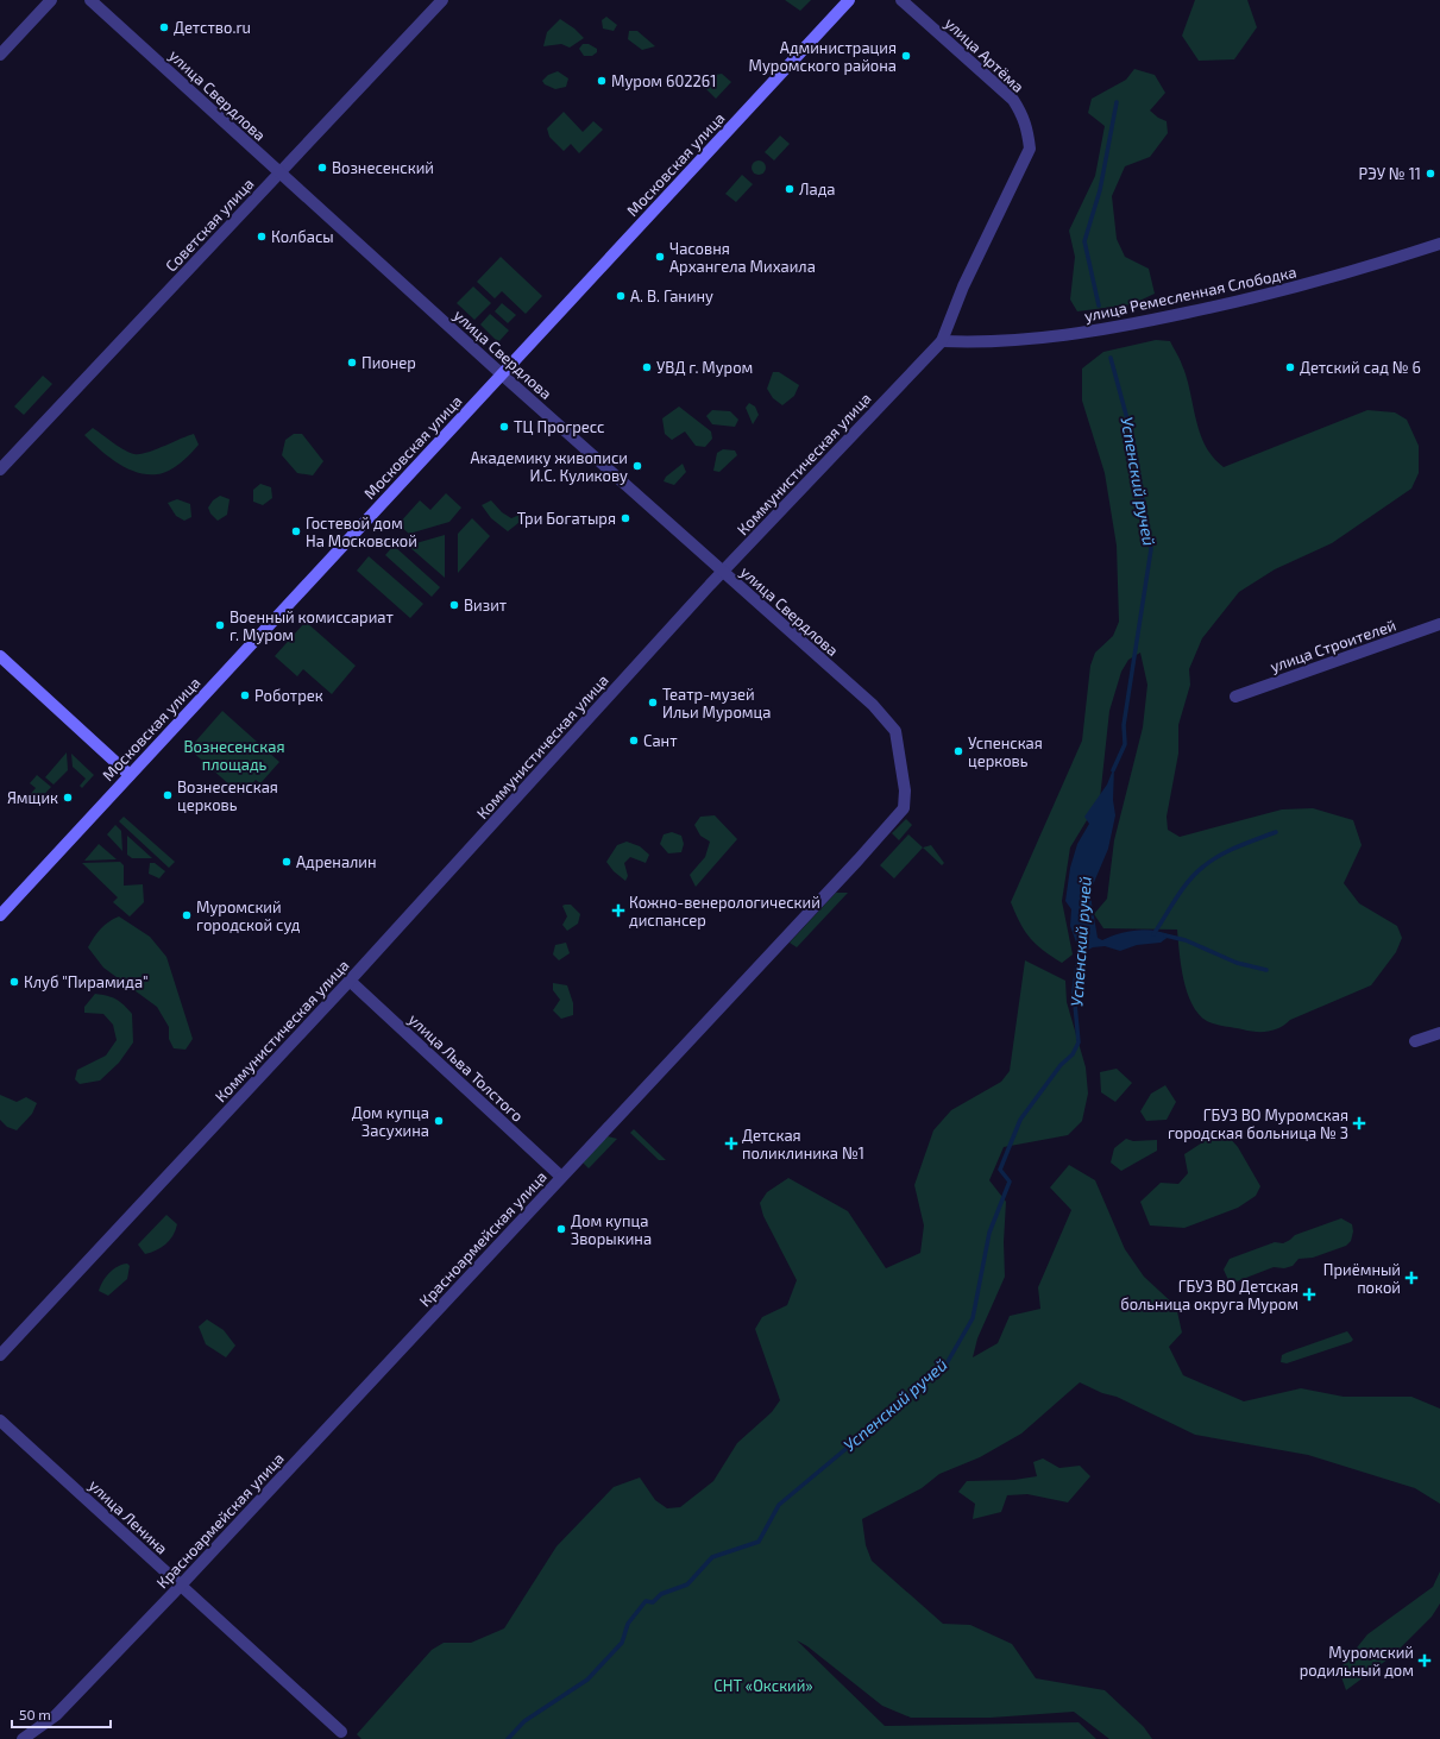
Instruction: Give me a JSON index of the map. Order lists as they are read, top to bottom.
{
  "streets": {
    "street": [
      "улица Артёма",
      "улица Свердлова",
      "Московская улица",
      "Советская улица",
      "улица Ремесленная Слободка",
      "Коммунистическая улица",
      "улица Строителей",
      "улица Льва Толстого",
      "Красноармейская улица",
      "улица Ленина"
    ]
  },
  "crossings": [
    ["улица Артёма", "Коммунистическая улица"],
    ["улица Свердлова", "Московская улица"],
    ["улица Свердлова", "Советская улица"],
    ["улица Свердлова", "Коммунистическая улица"],
    ["улица Свердлова", "Красноармейская улица"],
    ["улица Ремесленная Слободка", "Коммунистическая улица"],
    ["Коммунистическая улица", "улица Льва Толстого"],
    ["улица Льва Толстого", "Красноармейская улица"],
    ["Красноармейская улица", "улица Ленина"]
  ],
  "water": ["Успенский ручей"],
  "parks": ["Вознесенская площадь", "СНТ «Окский»"],
  "places": {
    "other": [
      "Детство.ru",
      "Администрация Муромского района",
      "Муром 602261",
      "Вознесенский",
      "РЭУ № 11",
      "Лада",
      "Колбасы",
      "Часовня Архангела Михаила",
      "А. В. Ганину",
      "Пионер",
      "УВД г. Муром",
      "Детский сад № 6",
      "ТЦ Прогресс",
      "Академику живописи И.С. Куликову",
      "Три Богатыря",
      "Гостевой дом На Московской",
      "Визит",
      "Военный комиссариат г. Муром",
      "Роботрек",
      "Театр-музей Ильи Муромца",
      "Сант",
      "Успенская церковь",
      "Вознесенская церковь",
      "Ямщик",
      "Адреналин",
      "Муромский городской суд",
      "Клуб \"Пирамида\"",
      "Дом купца Засухина",
      "Дом купца Зворыкина"
    ],
    "health": [
      "Кожно-венерологический диспансер",
      "ГБУЗ ВО Муромская городская больница № 3",
      "Детская поликлиника №1",
      "Приёмный покой",
      "ГБУЗ ВО Детская больница округа Муром",
      "Муромский родильный дом"
    ]
  },
  "scale_bar": "50 m"
}
